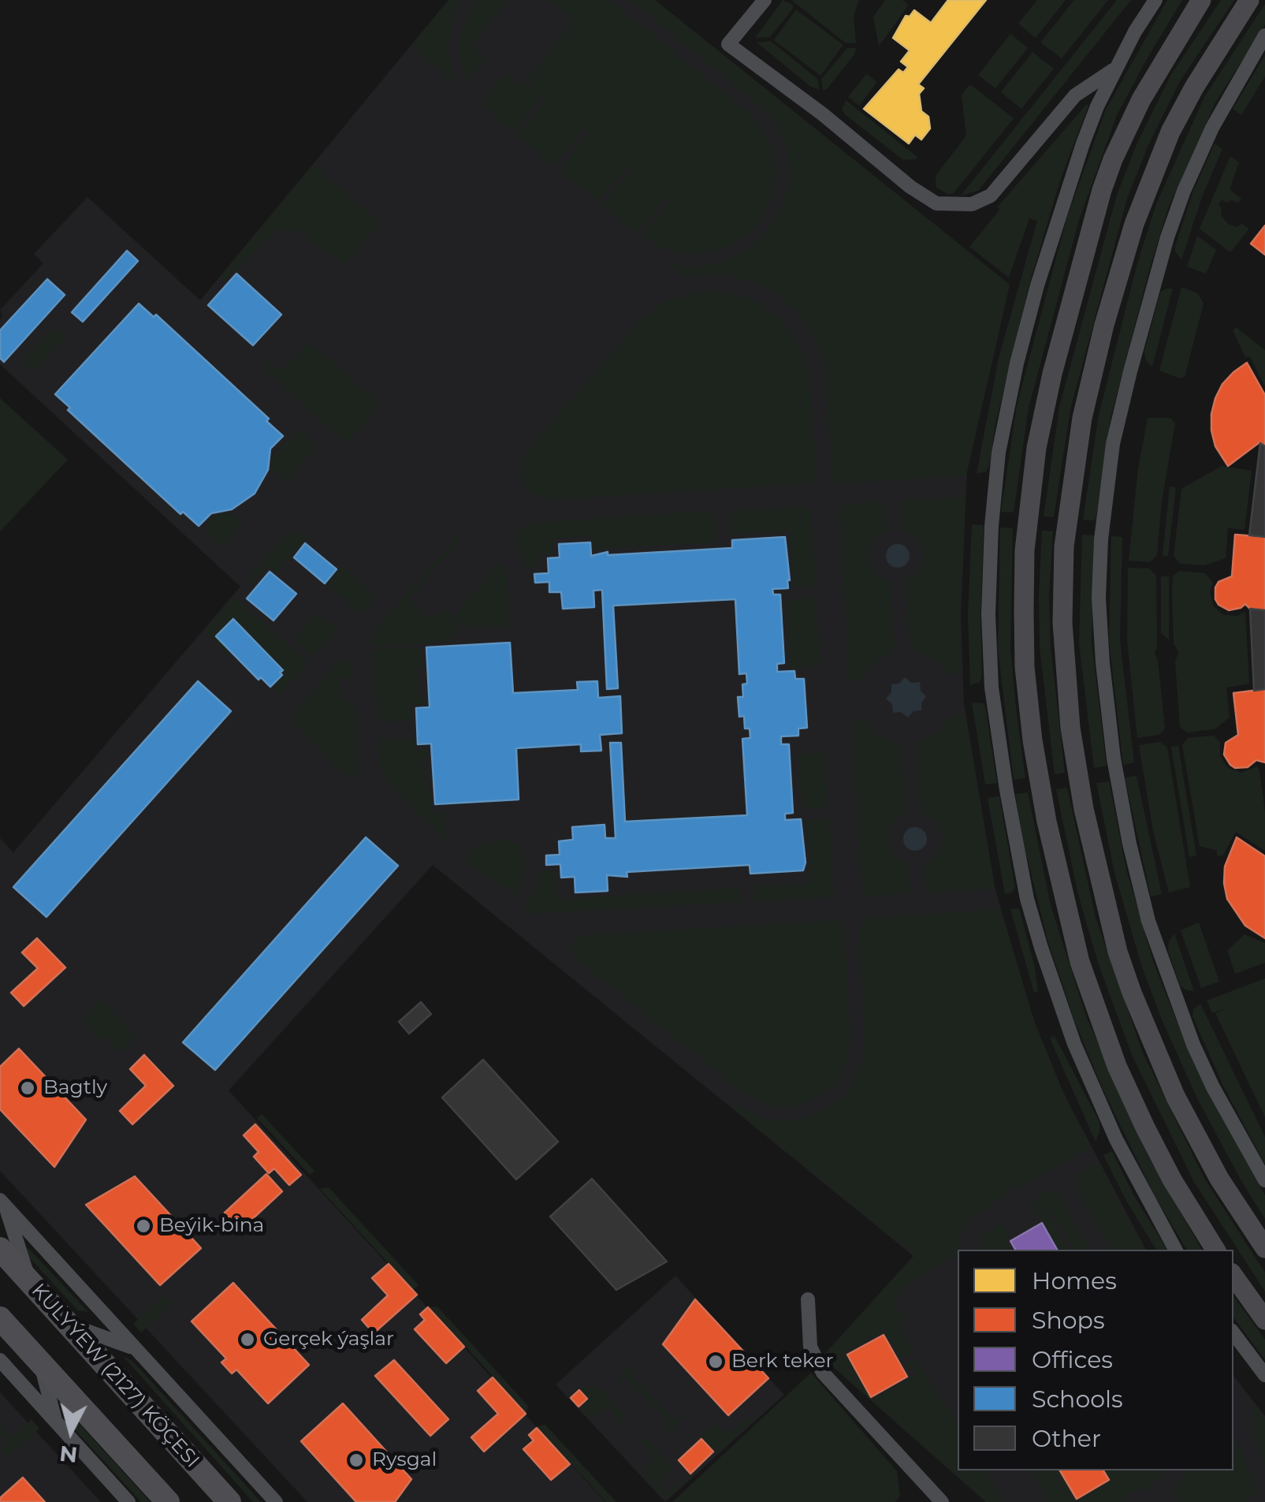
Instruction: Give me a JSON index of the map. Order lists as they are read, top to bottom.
{
  "streets": {
    "highway": ["KULYÝEW (2127) KÖÇESI"]
  },
  "places": [
    "Bagtly",
    "Beýik-bina",
    "Gerçek ýaşlar",
    "Berk teker",
    "Rysgal"
  ],
  "legend": [
    "Homes",
    "Shops",
    "Offices",
    "Schools",
    "Other"
  ],
  "north": "bottom"
}
